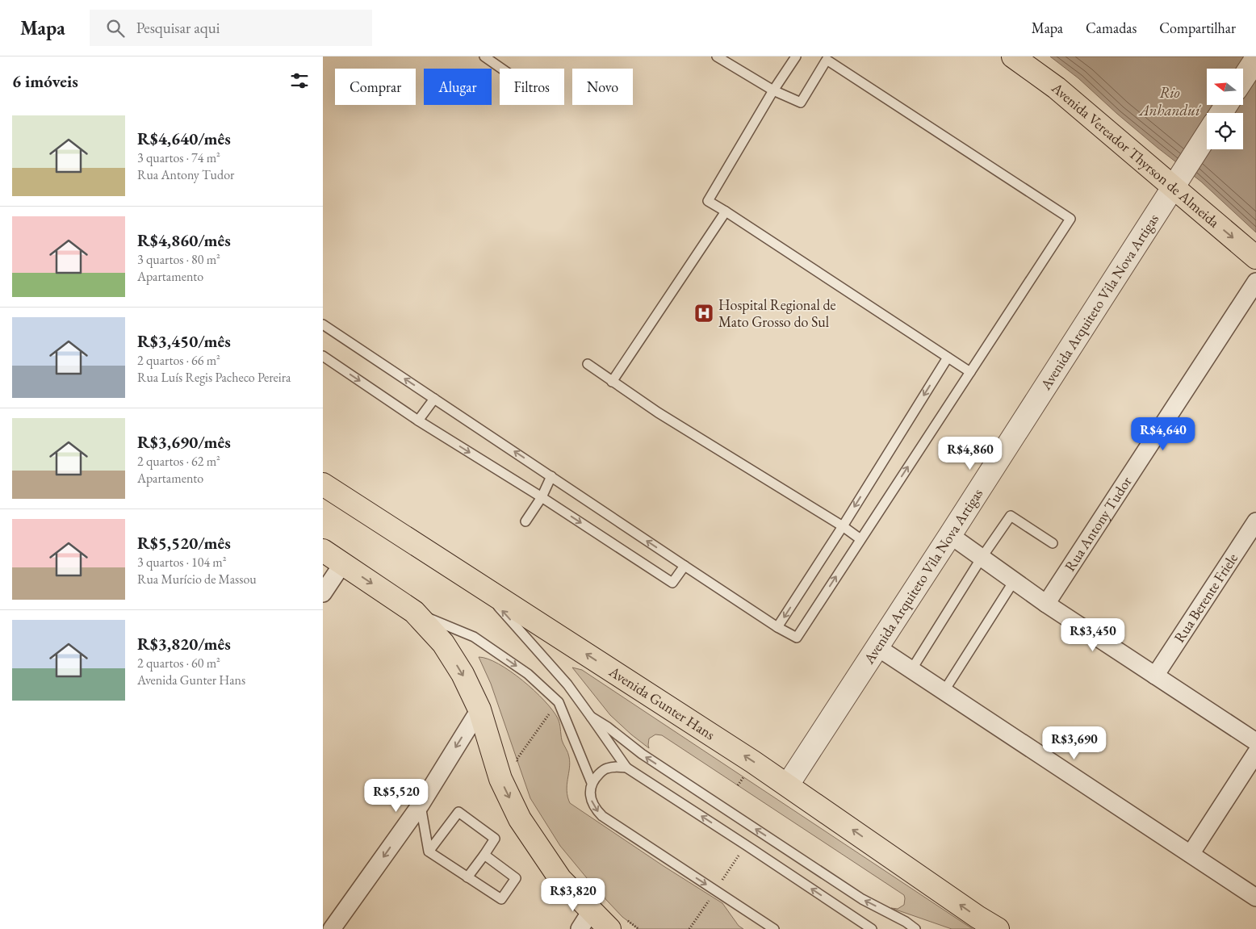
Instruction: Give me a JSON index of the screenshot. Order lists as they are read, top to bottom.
{
  "streets": {
    "main road": ["Avenida Vereador Thyrson de Almeida", "Avenida Gunter Hans"],
    "street": ["Avenida Arquiteto Vila Nova Artigas", "Rua Antony Tudor", "Rua Berente Friele"]
  },
  "crossings": [
    ["Avenida Vereador Thyrson de Almeida", "Avenida Arquiteto Vila Nova Artigas"],
    ["Avenida Arquiteto Vila Nova Artigas", "Avenida Gunter Hans"]
  ],
  "one_way": ["Avenida Vereador Thyrson de Almeida", "Avenida Gunter Hans"],
  "water": ["Rio Anhanduí"],
  "places": {
    "hospital": ["Hospital Regional de Mato Grosso do Sul"]
  },
  "north": "left",
  "page": {
    "header": "Mapa",
    "search": "Pesquisar aqui",
    "nav": ["Mapa", "Camadas", "Compartilhar"],
    "heading": "6 imóveis",
    "chip": [
      "Comprar",
      "Alugar",
      "Filtros",
      "Novo"
    ],
    "list": [
      {
        "name": "R$4,640/mês",
        "note": "3 quartos · 74 m² · Rua Antony Tudor"
      },
      {
        "name": "R$4,860/mês",
        "note": "3 quartos · 80 m² · Apartamento"
      },
      {
        "name": "R$3,450/mês",
        "note": "2 quartos · 66 m² · Rua Luís Regis Pacheco Pereira"
      },
      {
        "name": "R$3,690/mês",
        "note": "2 quartos · 62 m² · Apartamento"
      },
      {
        "name": "R$5,520/mês",
        "note": "3 quartos · 104 m² · Rua Murício de Massou"
      },
      {
        "name": "R$3,820/mês",
        "note": "2 quartos · 60 m² · Avenida Gunter Hans"
      }
    ],
    "price": [
      "R$4,640",
      "R$4,860",
      "R$3,450",
      "R$3,690",
      "R$5,520",
      "R$3,820"
    ]
  }
}
